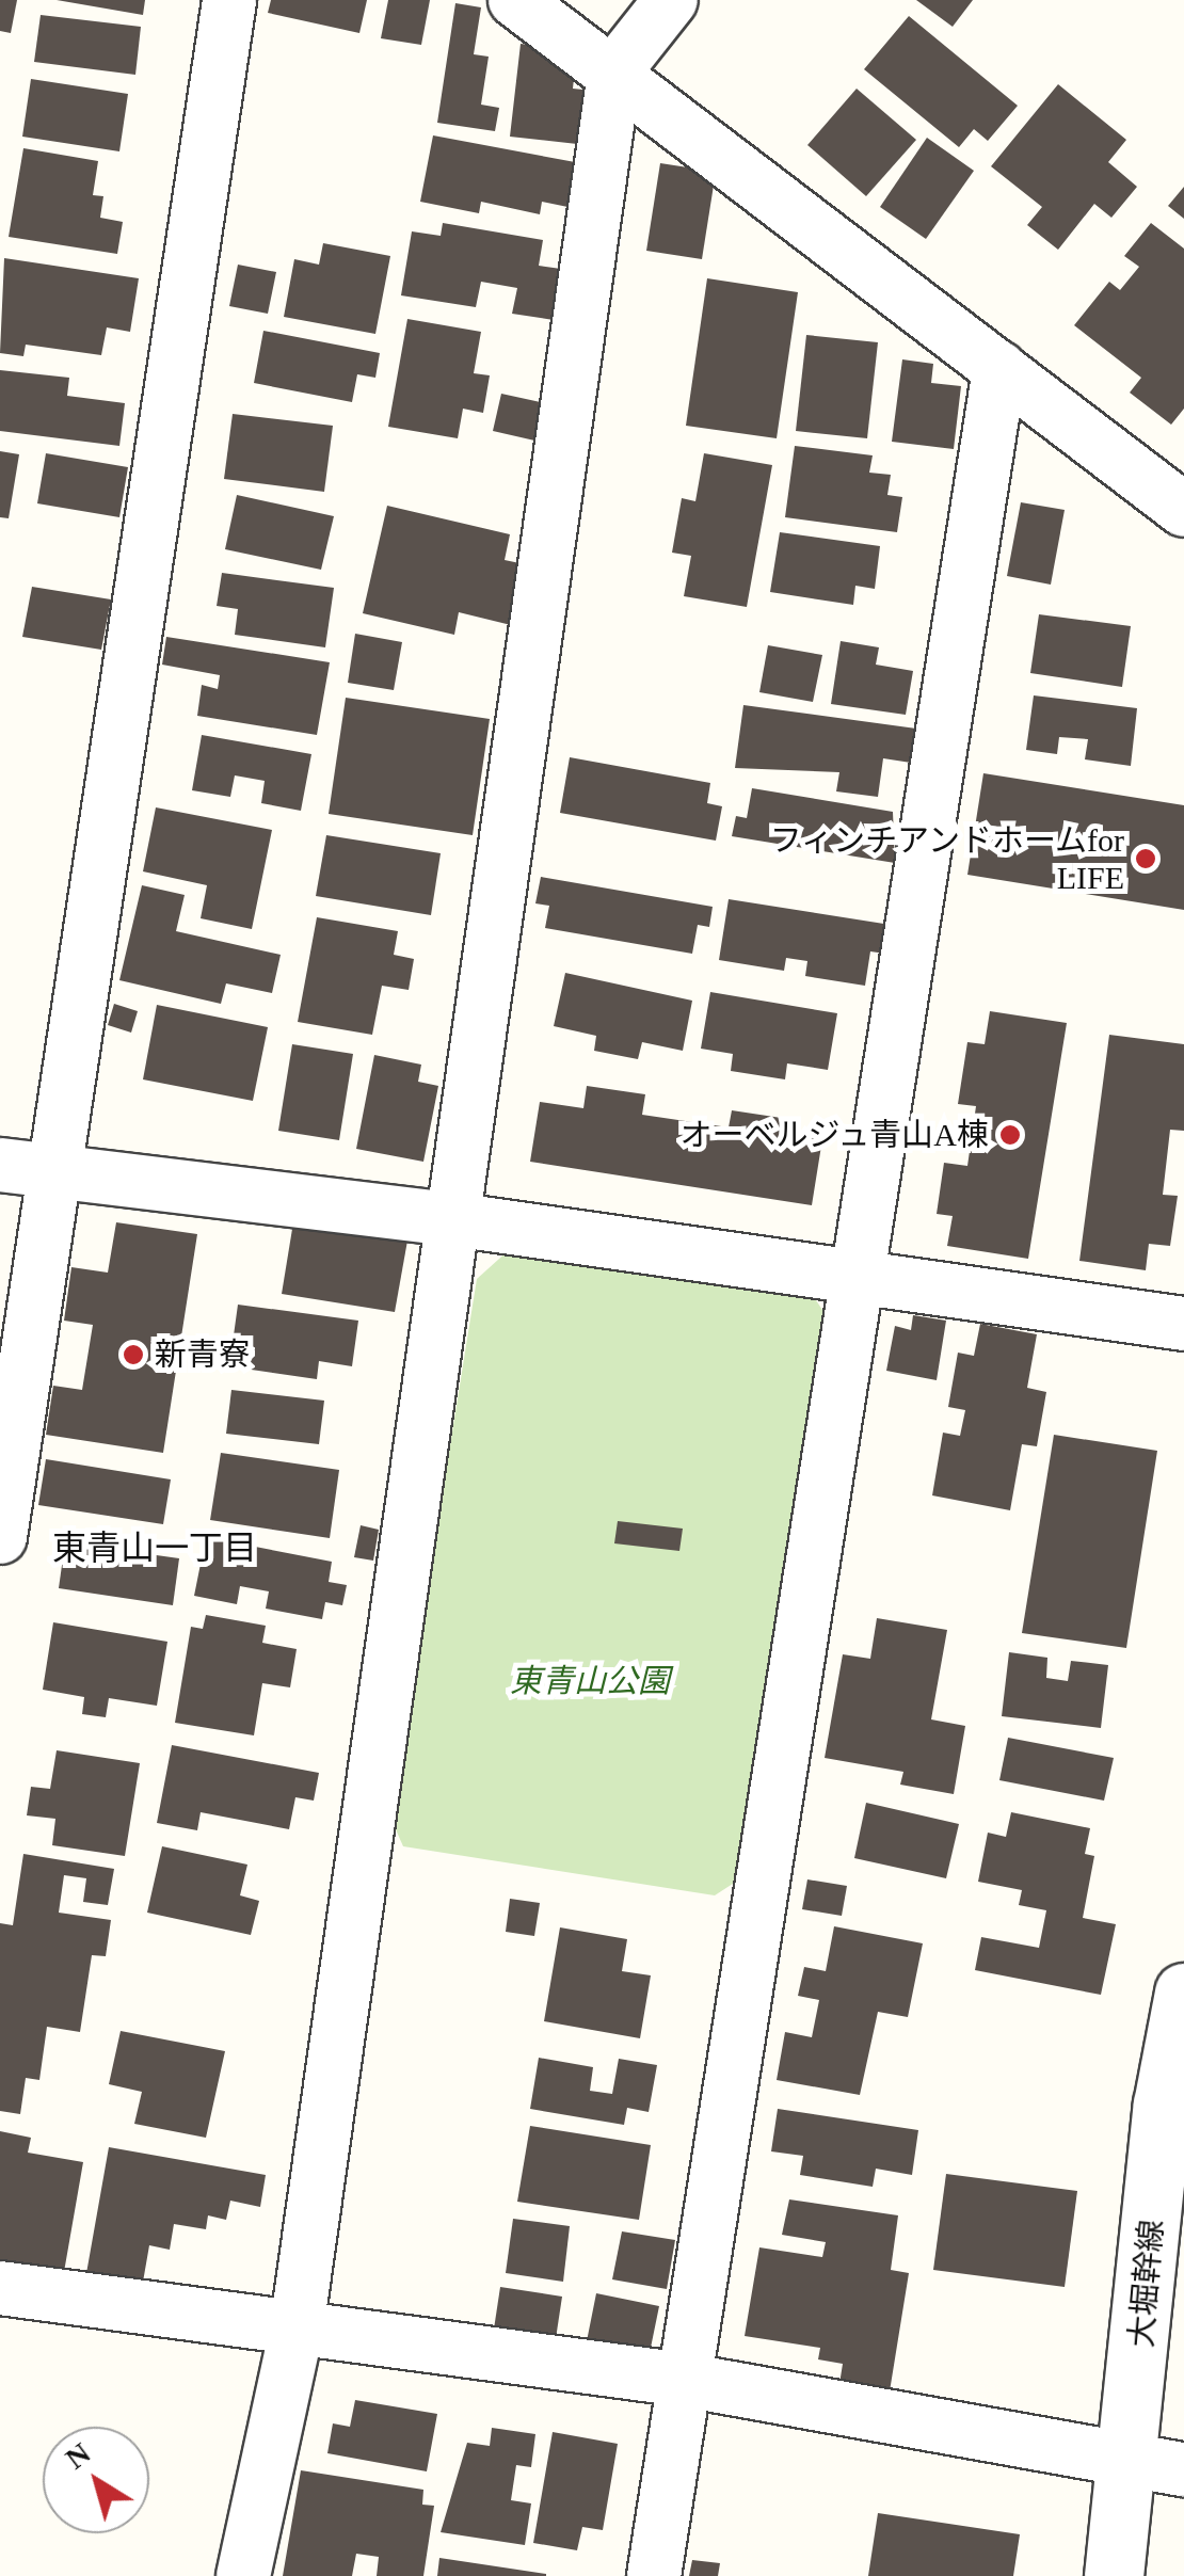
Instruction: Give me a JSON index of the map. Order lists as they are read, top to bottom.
{
  "streets": {
    "street": ["大堀幹線"]
  },
  "districts": ["東青山一丁目"],
  "parks": ["東青山公園"],
  "places": ["フィンチアンドホームfor LIFE", "オーベルジュ青山A棟", "新青寮"],
  "north": "top left"
}
